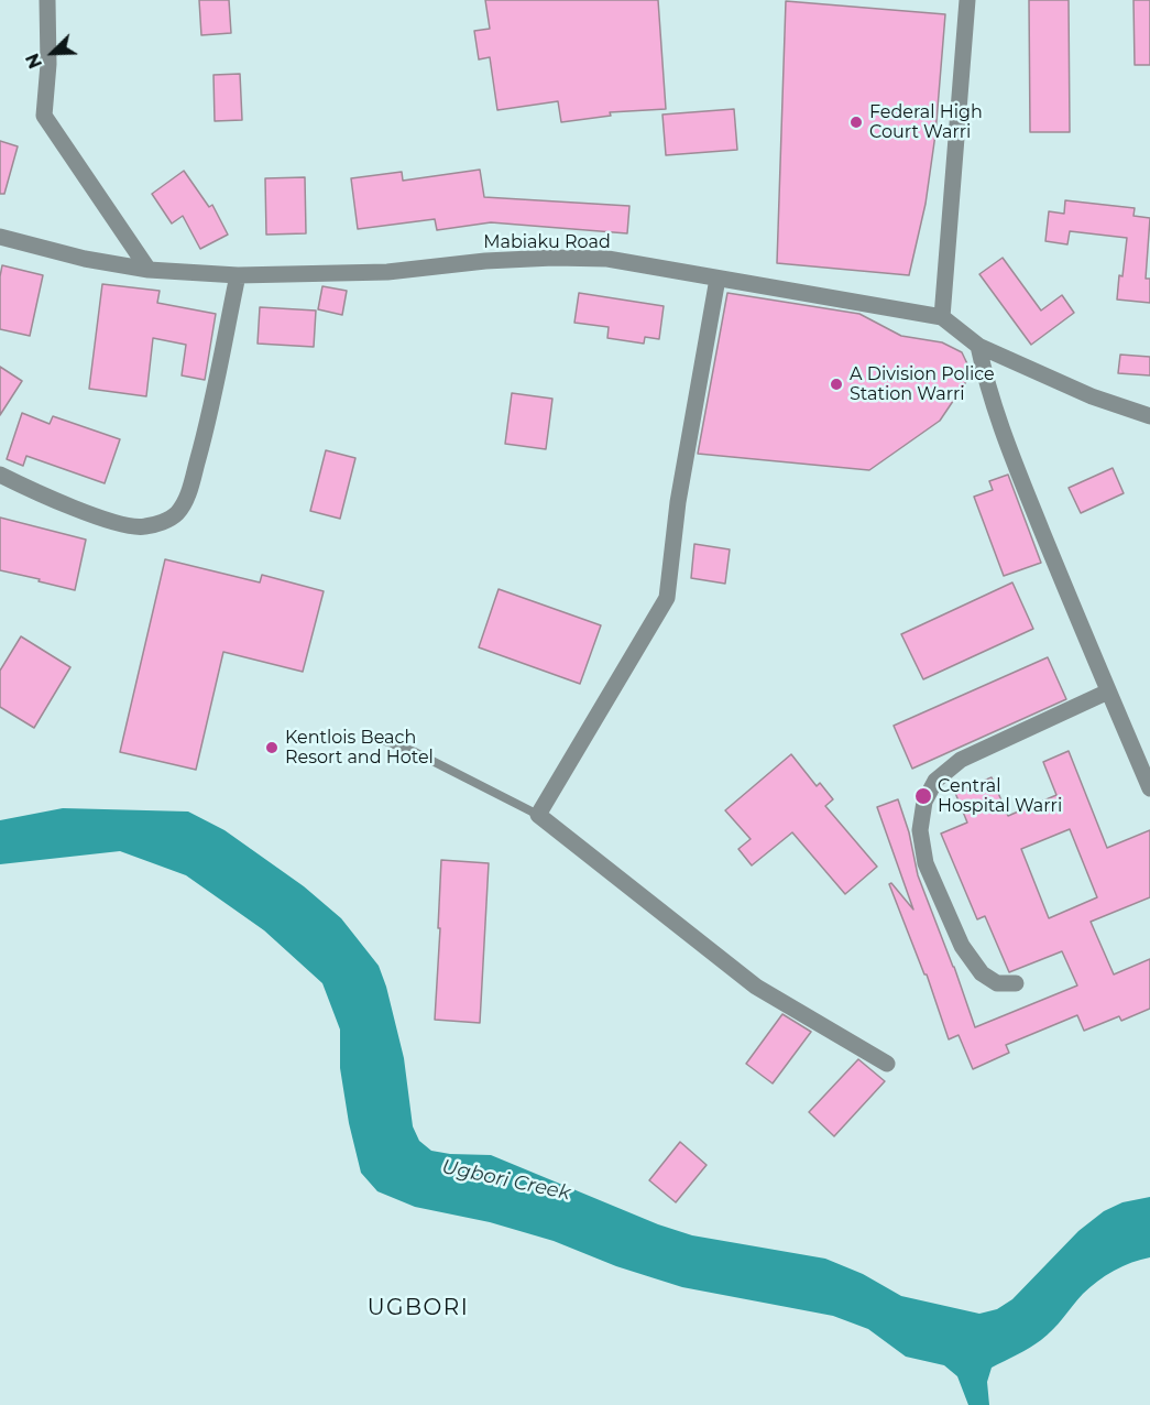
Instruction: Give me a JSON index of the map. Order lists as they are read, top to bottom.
{
  "streets": {
    "street": ["Mabiaku Road"]
  },
  "districts": ["UGBORI"],
  "water": ["Ugbori Creek"],
  "places": [
    "Federal High Court Warri",
    "A Division Police Station Warri",
    "Kentlois Beach Resort and Hotel",
    "Central Hospital Warri"
  ],
  "north": "bottom left"
}
